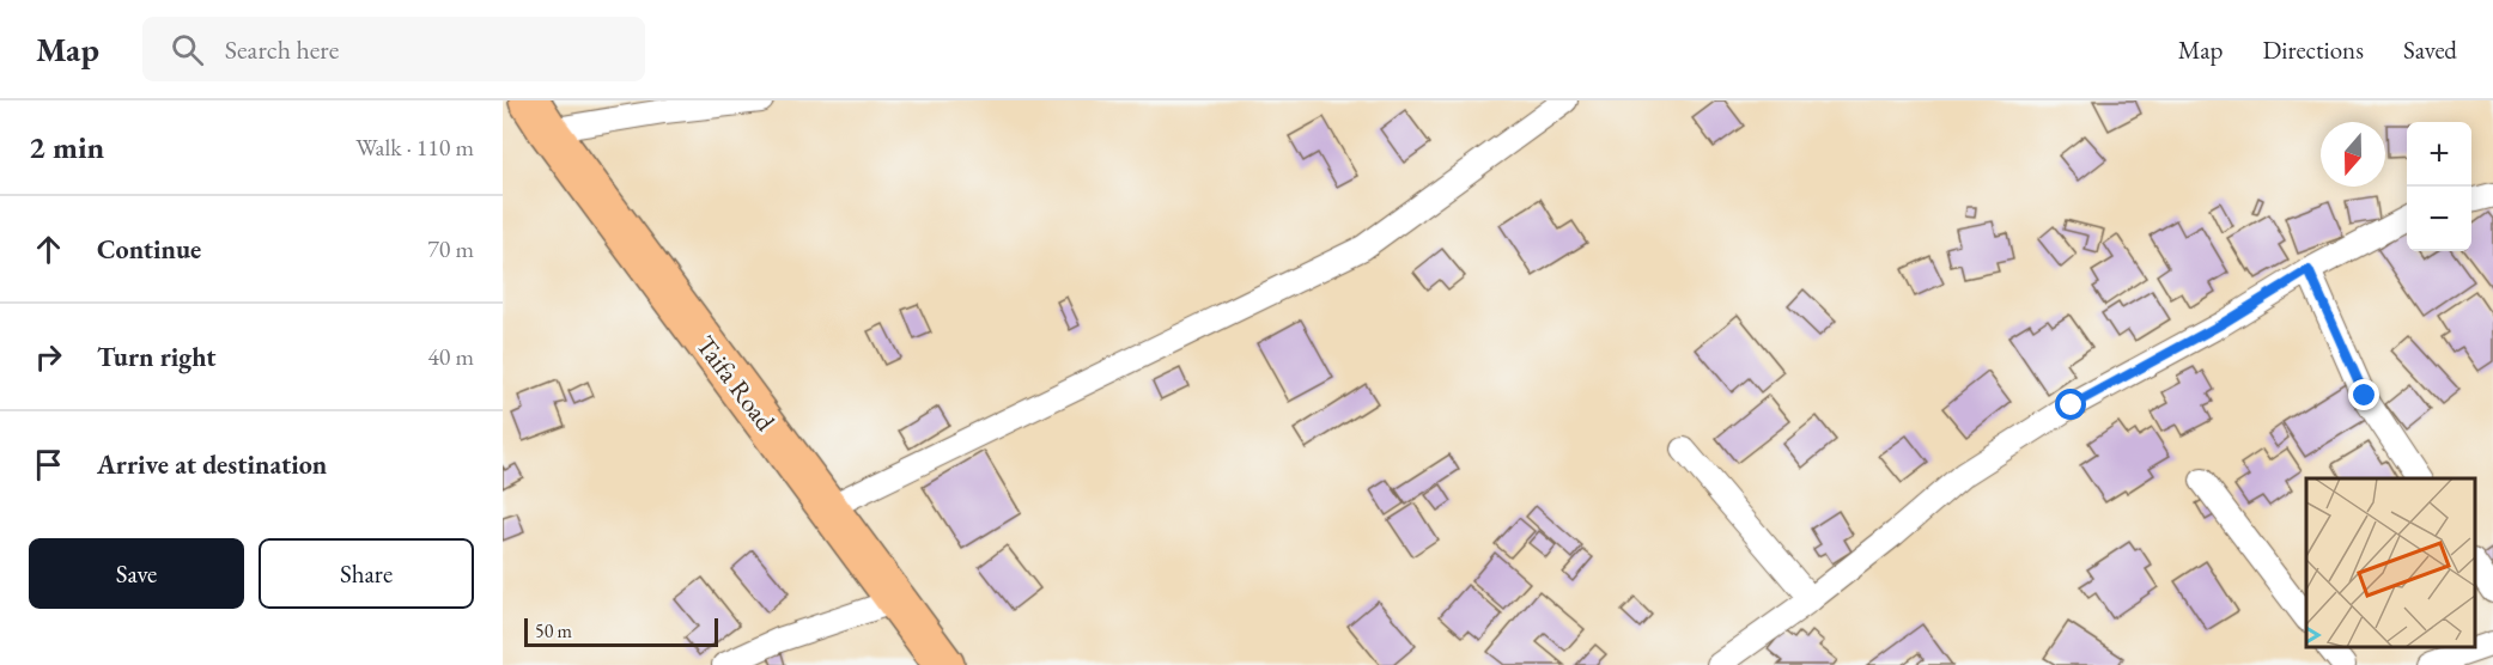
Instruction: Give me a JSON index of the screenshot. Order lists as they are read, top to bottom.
{
  "streets": {
    "highway": ["Taifa Road"]
  },
  "scale_bar": "50 m",
  "north": "bottom",
  "page": {
    "header": "Map",
    "search": "Search here",
    "nav": ["Map", "Directions", "Saved"],
    "heading": ["2 min", "Walk · 110 m"],
    "map_buttons": ["+", "−"],
    "list": [
      ["Continue", "70 m"],
      ["Turn right", "40 m"],
      "Arrive at destination"
    ],
    "buttons": ["Save", "Share"],
    "scale": "50 m"
  }
}
